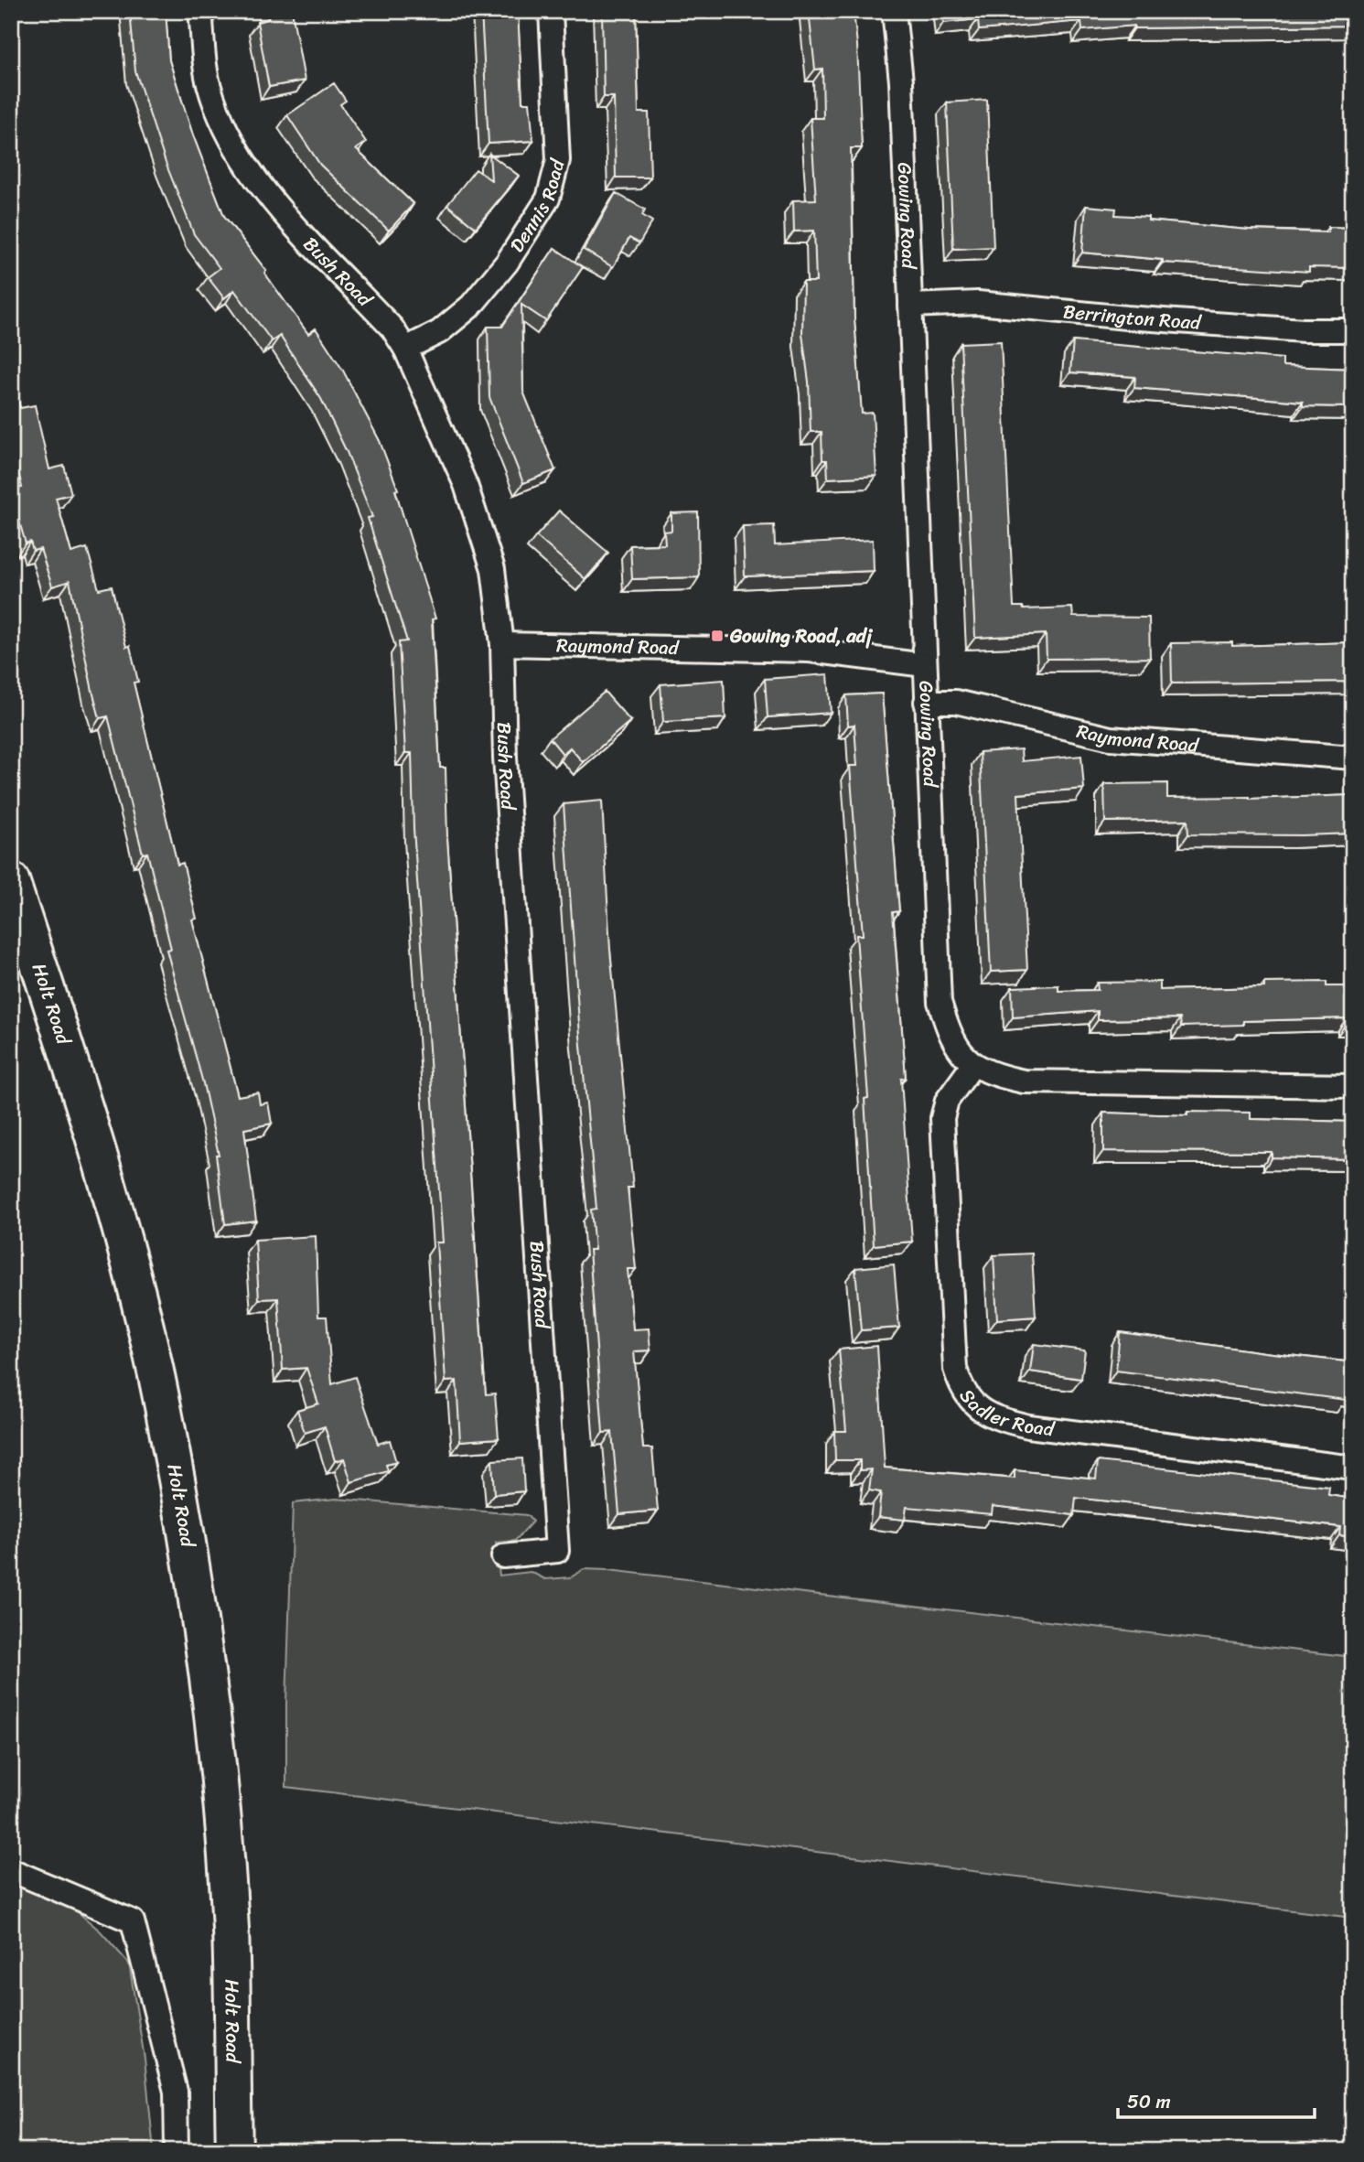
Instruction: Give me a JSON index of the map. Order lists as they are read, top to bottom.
{
  "streets": {
    "highway": ["Holt Road"],
    "street": [
      "Dennis Road",
      "Gowing Road",
      "Bush Road",
      "Berrington Road",
      "Raymond Road",
      "Sadler Road"
    ]
  },
  "crossings": [
    ["Dennis Road", "Bush Road"],
    ["Gowing Road", "Berrington Road"],
    ["Gowing Road", "Raymond Road"],
    ["Gowing Road", "Sadler Road"],
    ["Bush Road", "Raymond Road"]
  ],
  "places": {
    "transit": ["Gowing Road, adj"]
  },
  "scale_bar": "50 m"
}
